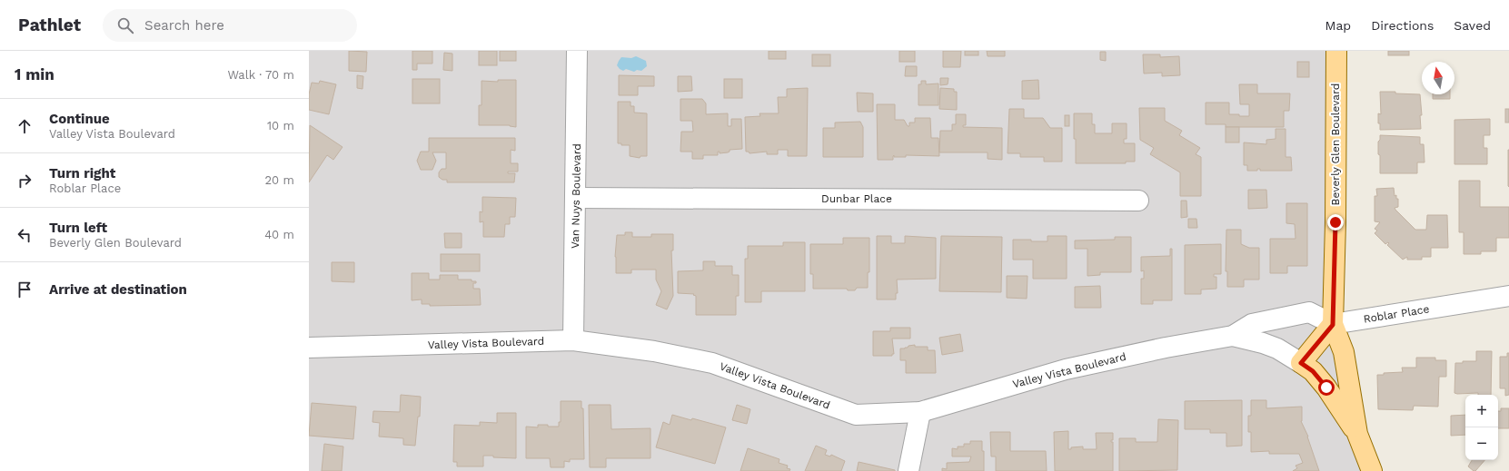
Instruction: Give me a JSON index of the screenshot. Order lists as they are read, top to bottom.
{
  "streets": {
    "main road": ["Beverly Glen Boulevard", "Valley Vista Boulevard"],
    "street": ["Van Nuys Boulevard", "Dunbar Place", "Roblar Place"]
  },
  "crossings": [
    ["Beverly Glen Boulevard", "Roblar Place"],
    ["Beverly Glen Boulevard", "Valley Vista Boulevard"],
    ["Van Nuys Boulevard", "Dunbar Place"],
    ["Van Nuys Boulevard", "Valley Vista Boulevard"],
    ["Roblar Place", "Valley Vista Boulevard"]
  ],
  "north": "top",
  "page": {
    "header": "Pathlet",
    "search": "Search here",
    "nav": ["Map", "Directions", "Saved"],
    "heading": ["1 min", "Walk · 70 m"],
    "list": [
      ["Continue", "Valley Vista Boulevard", "10 m"],
      ["Turn right", "Roblar Place", "20 m"],
      ["Turn left", "Beverly Glen Boulevard", "40 m"],
      "Arrive at destination"
    ],
    "map_buttons": ["+", "−"]
  }
}
